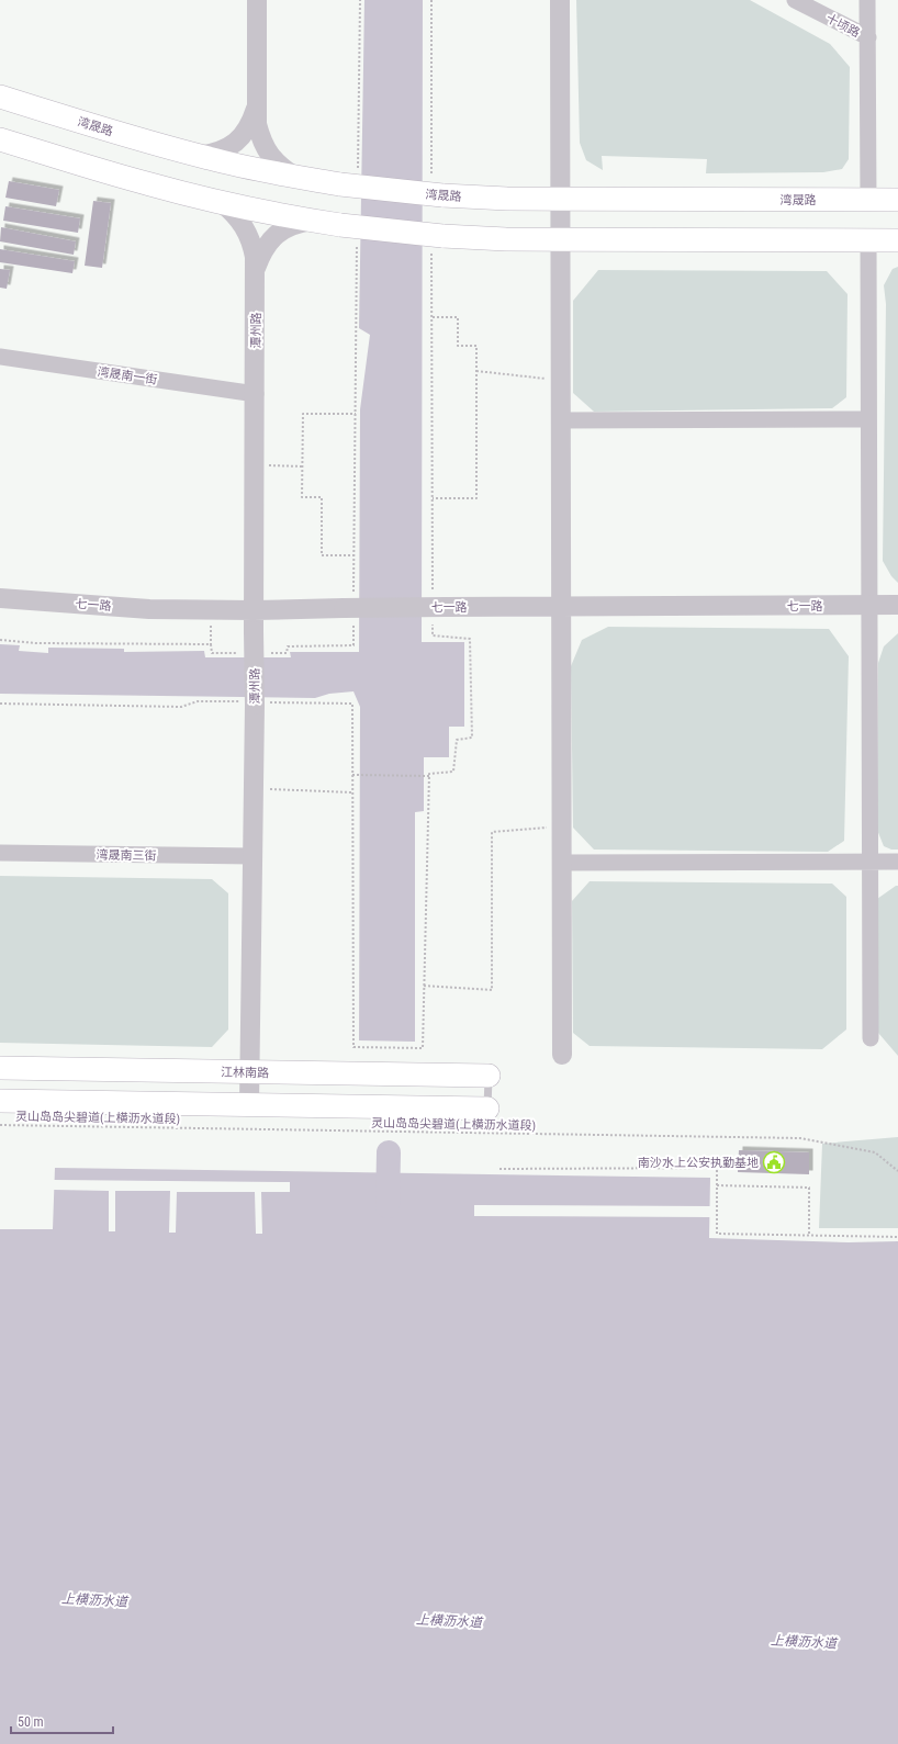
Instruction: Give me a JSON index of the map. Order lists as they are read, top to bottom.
{
  "streets": {
    "main road": ["湾晟路", "江林南路"],
    "street": [
      "十顷路",
      "潭州路",
      "湾晟南一街",
      "七一路",
      "湾晟南三街"
    ],
    "path": ["灵山岛岛尖碧道(上横沥水道段)"]
  },
  "crossings": [
    ["潭州路", "湾晟南一街"],
    ["潭州路", "七一路"],
    ["潭州路", "湾晟南三街"],
    ["潭州路", "江林南路"]
  ],
  "water": ["上横沥水道"],
  "places": {
    "public building": ["南沙水上公安执勤基地"]
  },
  "scale_bar": "50 m"
}
